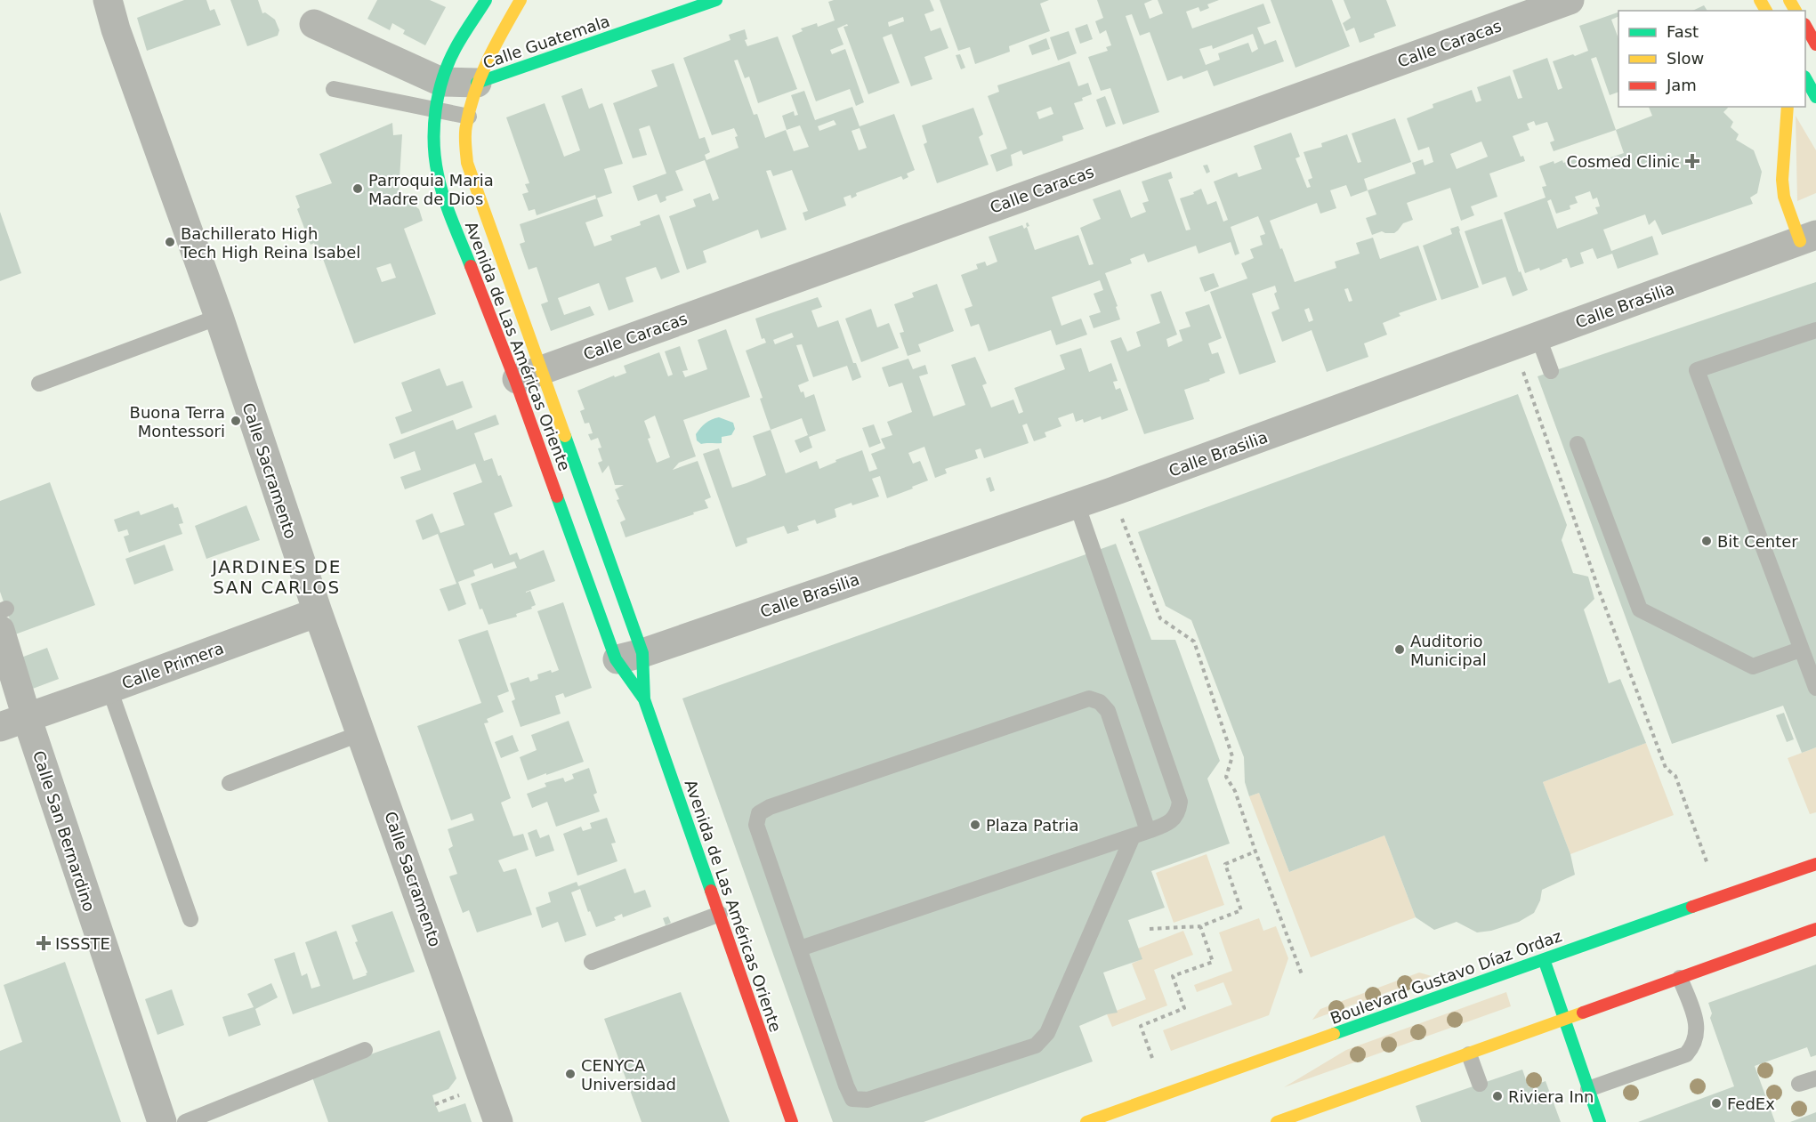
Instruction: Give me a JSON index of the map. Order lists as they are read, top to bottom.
{
  "streets": {
    "street": [
      "Calle Guatemala",
      "Calle Caracas",
      "Calle Brasilia",
      "Avenida de Las Américas Oriente",
      "Calle Sacramento",
      "Calle Primera",
      "Calle San Bernardino",
      "Boulevard Gustavo Díaz Ordaz"
    ]
  },
  "crossings": [
    ["Calle Guatemala", "Avenida de Las Américas Oriente"],
    ["Calle Caracas", "Avenida de Las Américas Oriente"],
    ["Calle Brasilia", "Avenida de Las Américas Oriente"],
    ["Calle Sacramento", "Calle Primera"],
    ["Calle Primera", "Calle San Bernardino"]
  ],
  "districts": ["JARDINES DE SAN CARLOS"],
  "places": {
    "health": ["Cosmed Clinic", "ISSSTE"],
    "other": [
      "Parroquia Maria Madre de Dios",
      "Bachillerato High Tech High Reina Isabel",
      "Buona Terra Montessori",
      "Bit Center",
      "Auditorio Municipal",
      "Plaza Patria",
      "CENYCA Universidad",
      "Riviera Inn",
      "FedEx"
    ]
  },
  "legend": ["Fast", "Slow", "Jam"]
}
